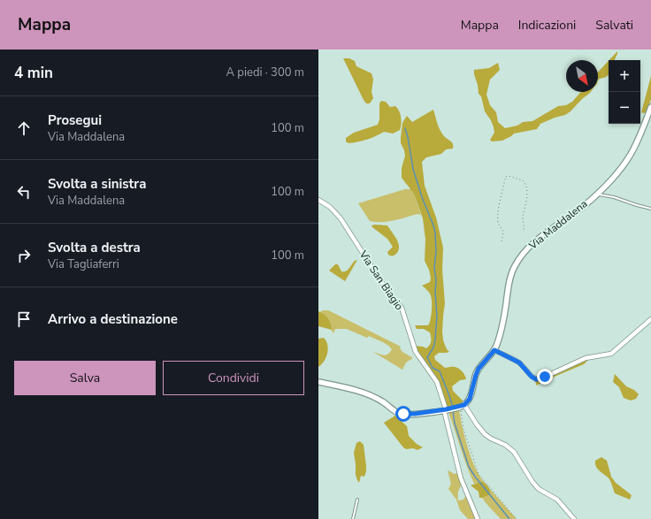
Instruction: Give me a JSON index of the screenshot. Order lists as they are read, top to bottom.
{
  "streets": {
    "street": ["Via Maddalena", "Via San Biagio"]
  },
  "north": "bottom right",
  "page": {
    "header": "Mappa",
    "nav": ["Mappa", "Indicazioni", "Salvati"],
    "heading": ["4 min", "A piedi · 300 m"],
    "map_buttons": ["+", "−"],
    "list": [
      ["Prosegui", "Via Maddalena", "100 m"],
      ["Svolta a sinistra", "Via Maddalena", "100 m"],
      ["Svolta a destra", "Via Tagliaferri", "100 m"],
      "Arrivo a destinazione"
    ],
    "buttons": ["Salva", "Condividi"]
  }
}
